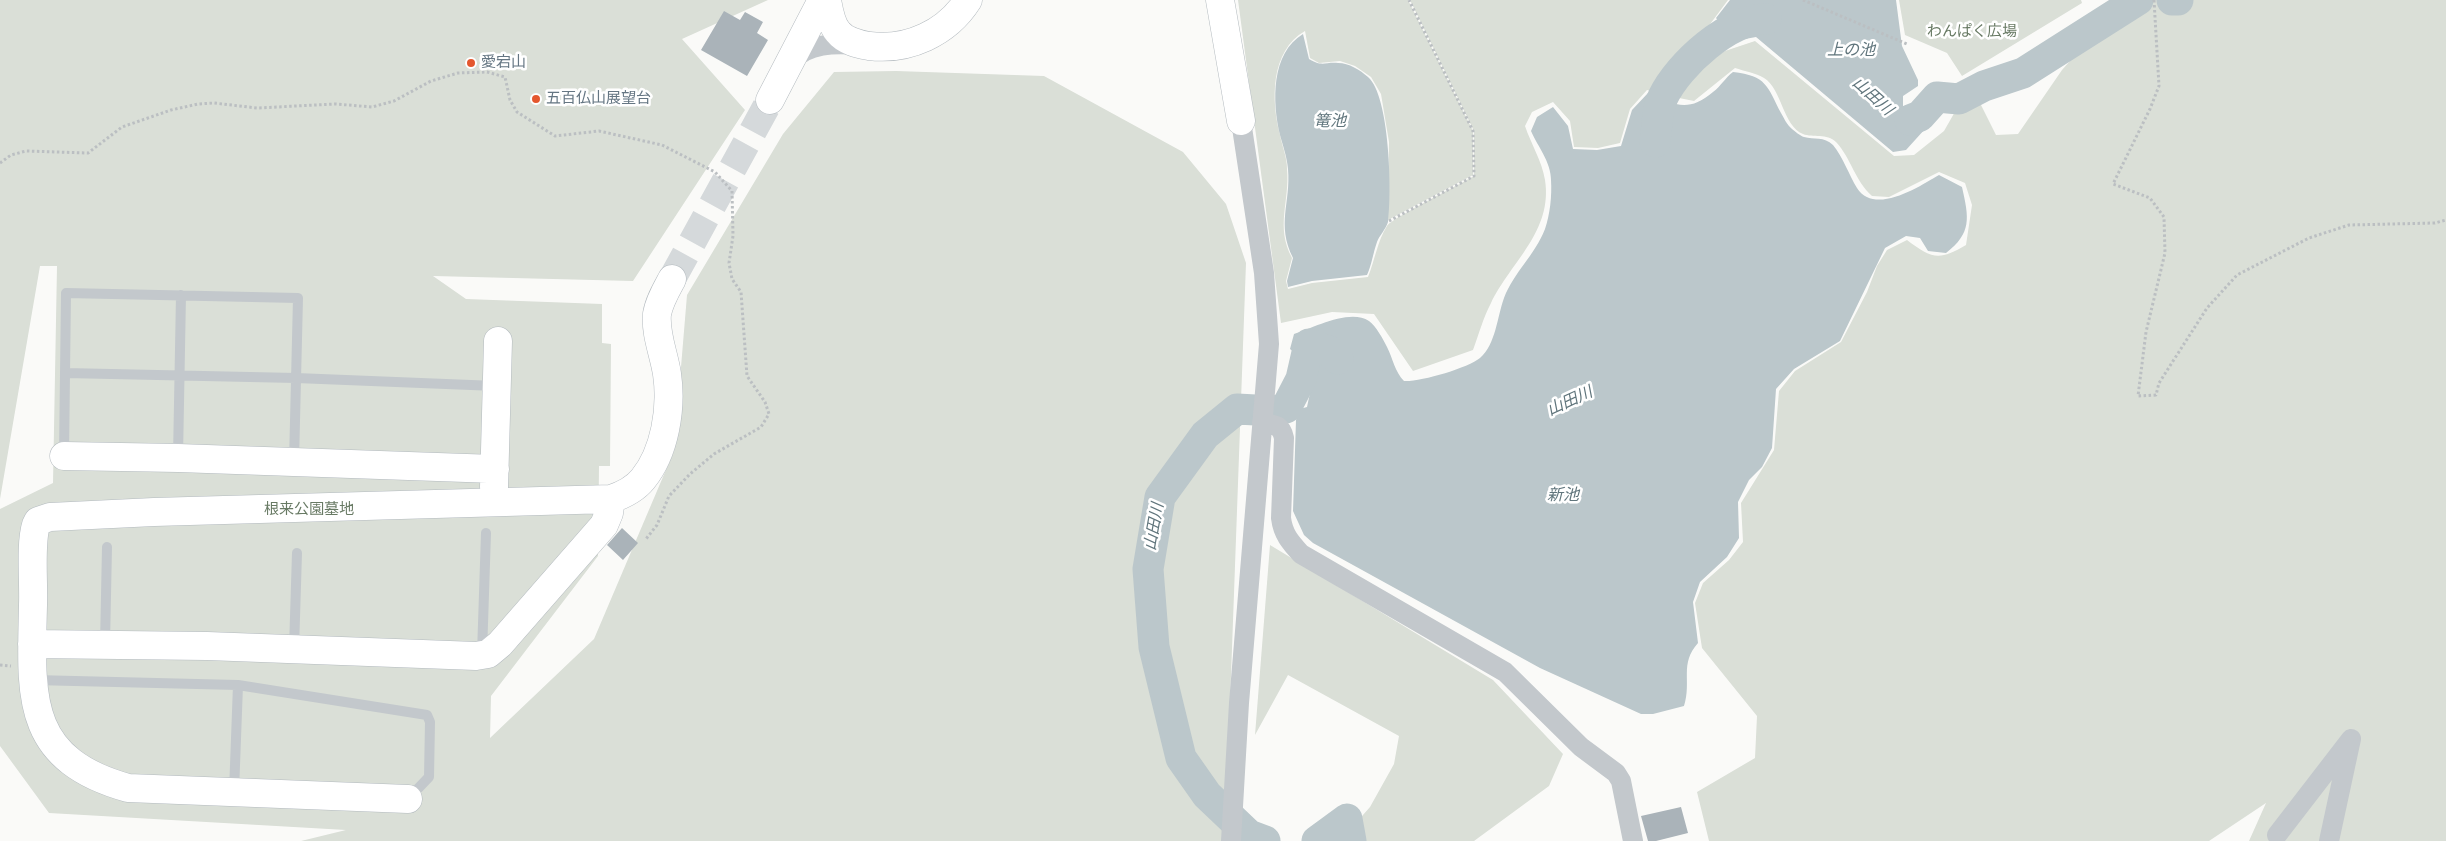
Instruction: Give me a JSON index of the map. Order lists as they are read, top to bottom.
{
  "water": [
    "上の池",
    "山田川",
    "篭池",
    "新池"
  ],
  "parks": ["わんぱく広場", "根来公園墓地"],
  "places": ["愛宕山", "五百仏山展望台"]
}
